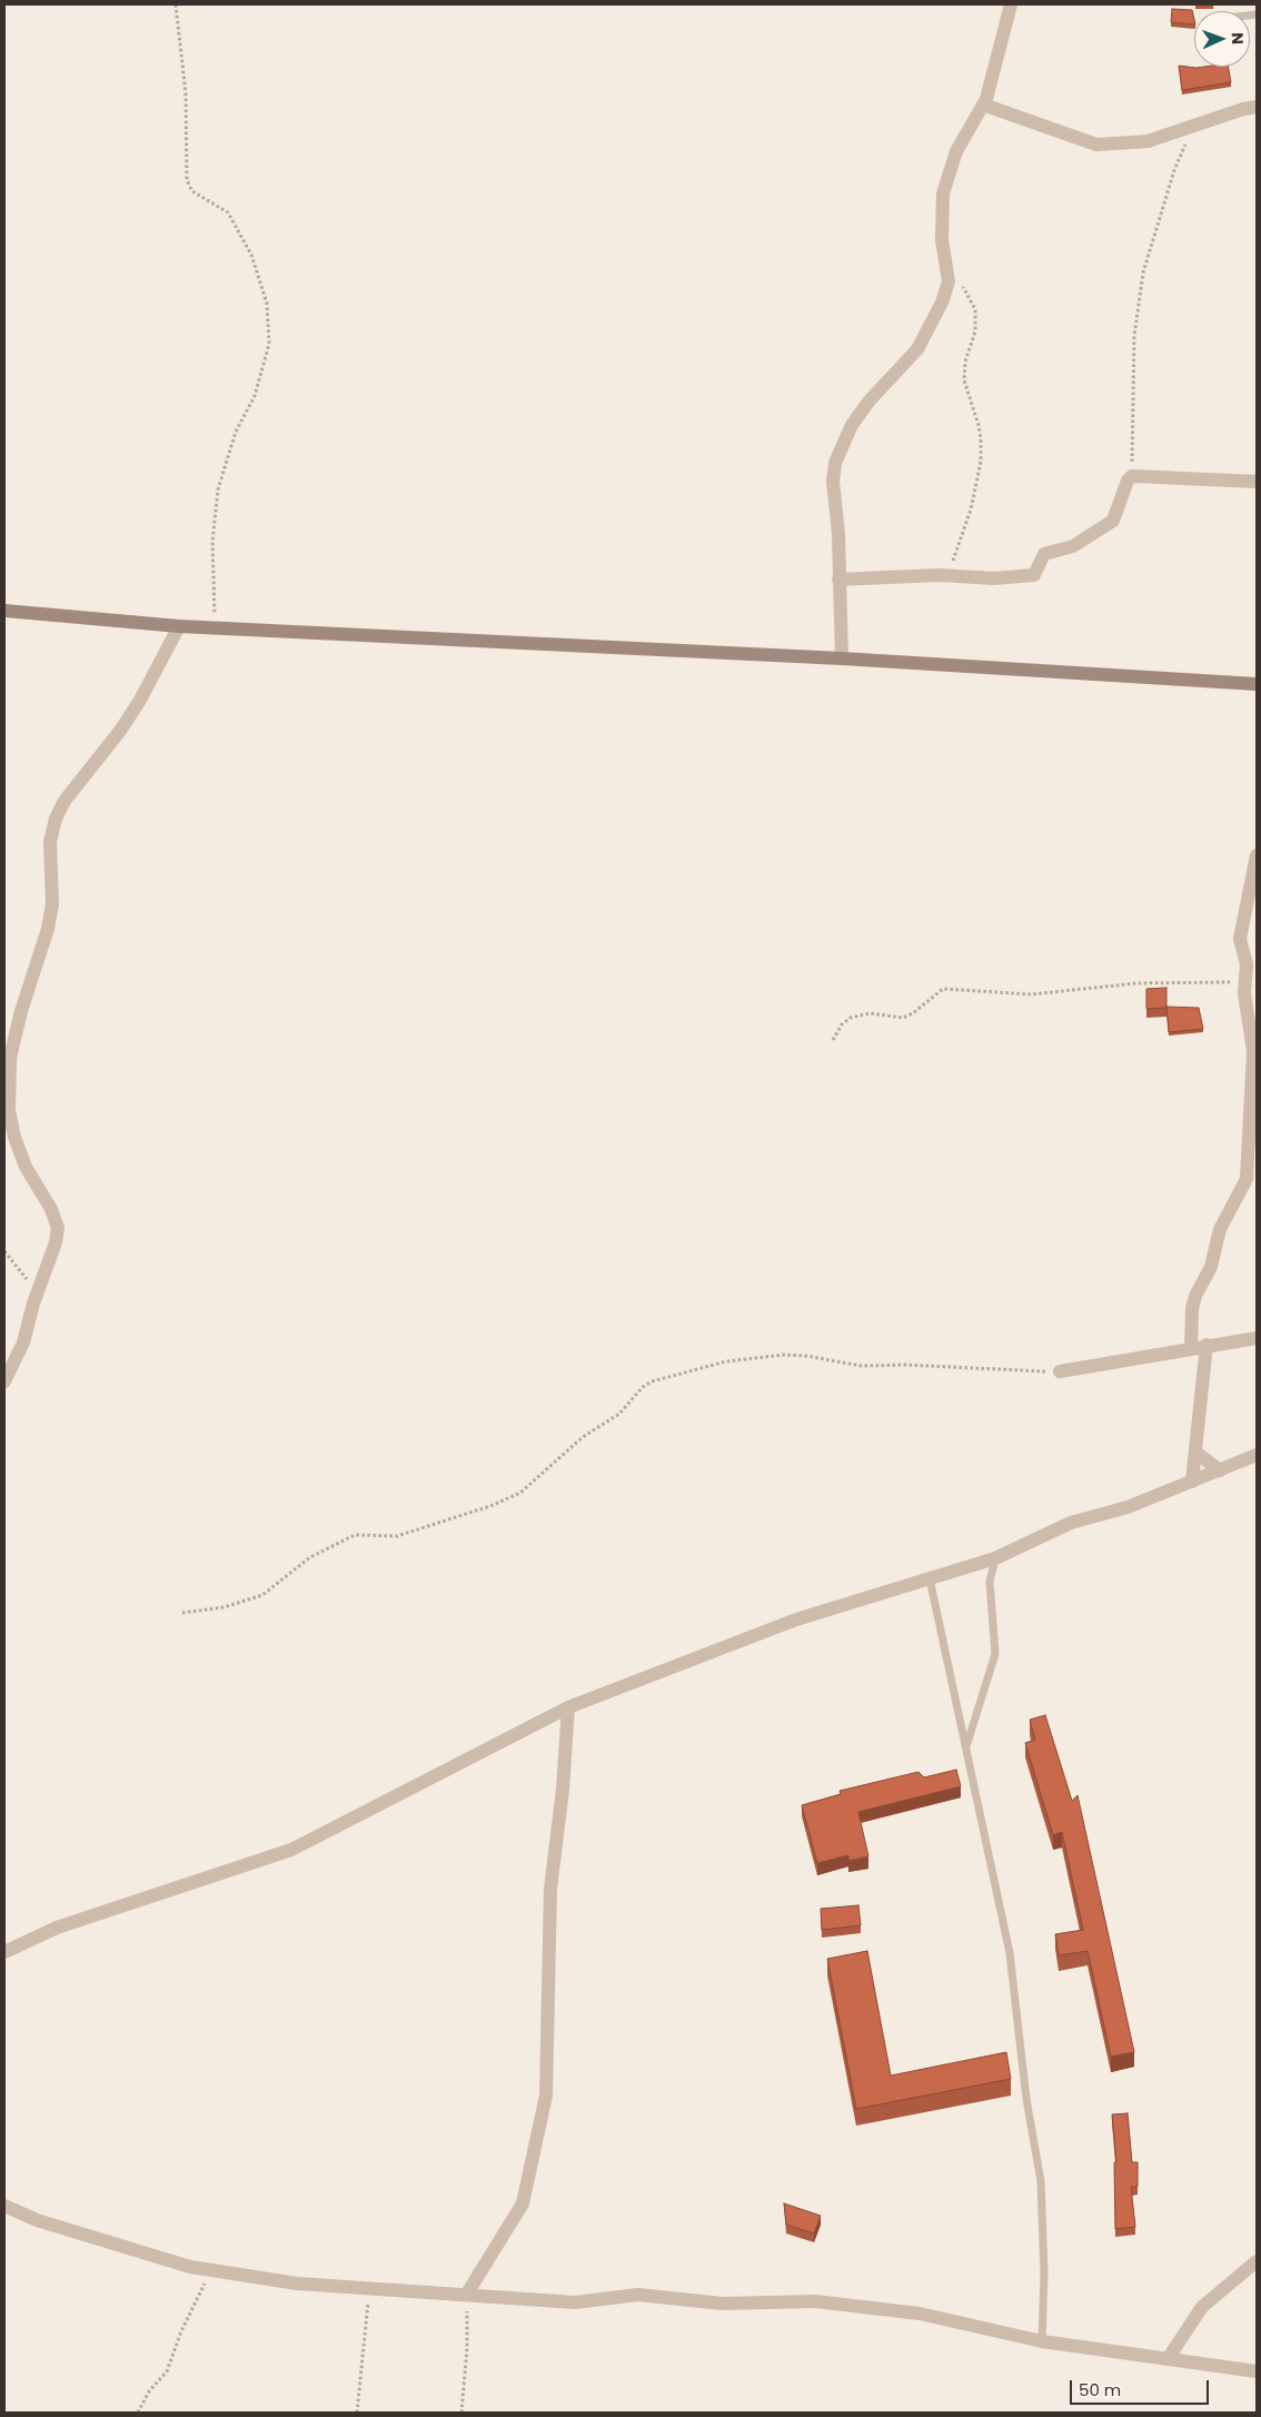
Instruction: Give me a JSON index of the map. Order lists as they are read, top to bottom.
{
  "scale_bar": "50 m",
  "north": "right"
}
